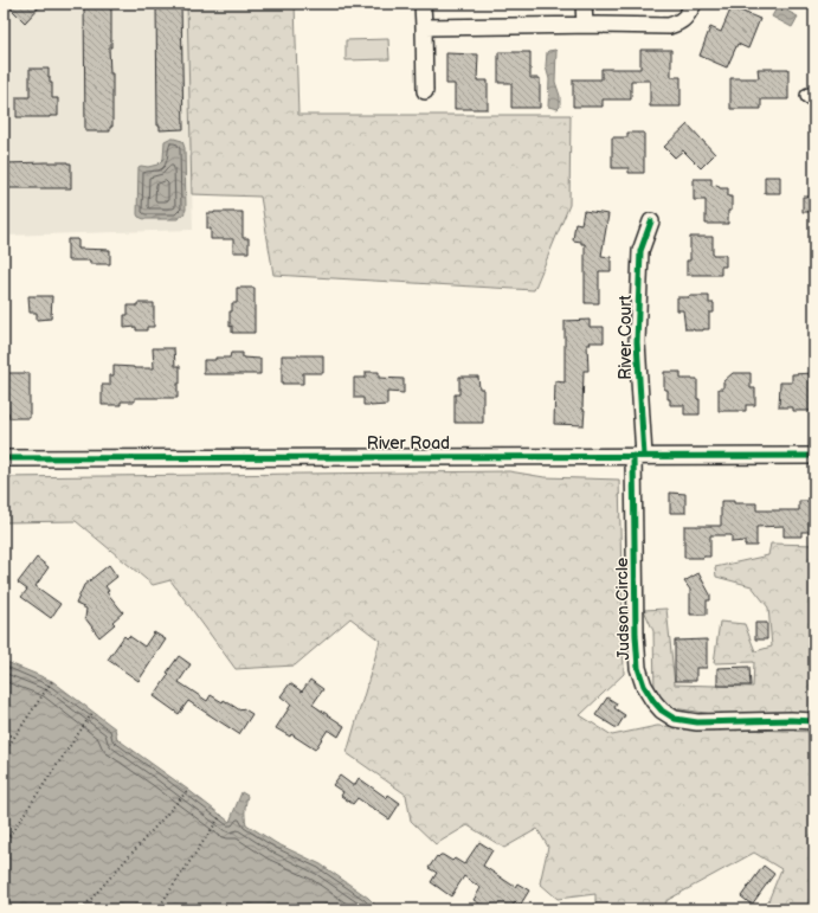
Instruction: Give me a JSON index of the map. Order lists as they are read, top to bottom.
{
  "streets": {
    "street": ["River Court", "River Road", "Judson Circle"]
  },
  "crossings": [
    ["River Court", "River Road"],
    ["River Court", "Judson Circle"],
    ["River Road", "Judson Circle"]
  ]
}
